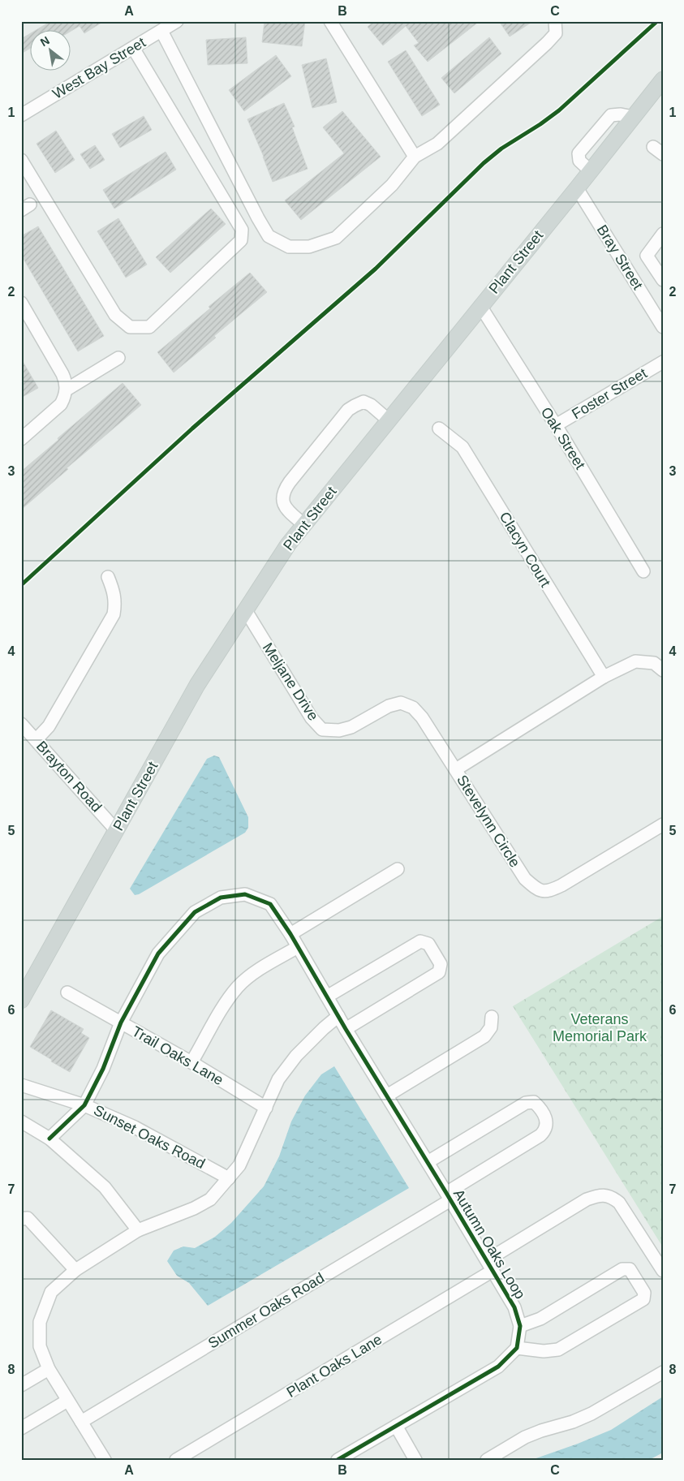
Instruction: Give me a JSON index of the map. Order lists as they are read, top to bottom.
{
  "streets": {
    "main road": ["Plant Street"],
    "street": [
      "West Bay Street",
      "Bray Street",
      "Foster Street",
      "Oak Street",
      "Clacyn Court",
      "Meljane Drive",
      "Brayton Road",
      "Stevelynn Circle",
      "Trail Oaks Lane",
      "Sunset Oaks Road",
      "Autumn Oaks Loop",
      "Summer Oaks Road",
      "Plant Oaks Lane"
    ]
  },
  "crossings": [
    ["Bray Street", "Plant Street"],
    ["Plant Street", "Oak Street"],
    ["Plant Street", "Meljane Drive"],
    ["Plant Street", "Brayton Road"],
    ["Foster Street", "Oak Street"],
    ["Clacyn Court", "Stevelynn Circle"],
    ["Meljane Drive", "Stevelynn Circle"],
    ["Trail Oaks Lane", "Autumn Oaks Loop"],
    ["Sunset Oaks Road", "Autumn Oaks Loop"],
    ["Autumn Oaks Loop", "Summer Oaks Road"],
    ["Autumn Oaks Loop", "Plant Oaks Lane"]
  ],
  "parks": ["Veterans Memorial Park"],
  "north": "top left",
  "grid": {
    "columns": ["A", "B", "C"],
    "rows": [
      "1",
      "2",
      "3",
      "4",
      "5",
      "6",
      "7",
      "8"
    ]
  }
}
